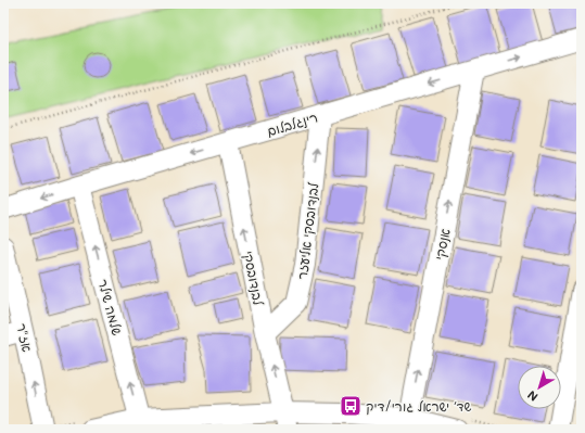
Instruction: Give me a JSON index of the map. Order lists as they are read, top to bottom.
{
  "streets": {
    "street": [
      "רינגלבלום",
      "לבנדובסקי אליעזר",
      "אנסקי",
      "לבנדובסקי",
      "שלמה שילר",
      "אז\"ר"
    ]
  },
  "crossings": [
    ["רינגלבלום", "לבנדובסקי אליעזר"],
    ["רינגלבלום", "אנסקי"],
    ["רינגלבלום", "לבנדובסקי"],
    ["רינגלבלום", "שלמה שילר"],
    ["לבנדובסקי אליעזר", "לבנדובסקי"]
  ],
  "one_way": [
    "לבנדובסקי אליעזר",
    "לבנדובסקי",
    "שלמה שילר",
    "אז\"ר"
  ],
  "places": {
    "bus stop": ["שד׳ ישראל גורי/דיק"]
  },
  "north": "bottom left"
}
